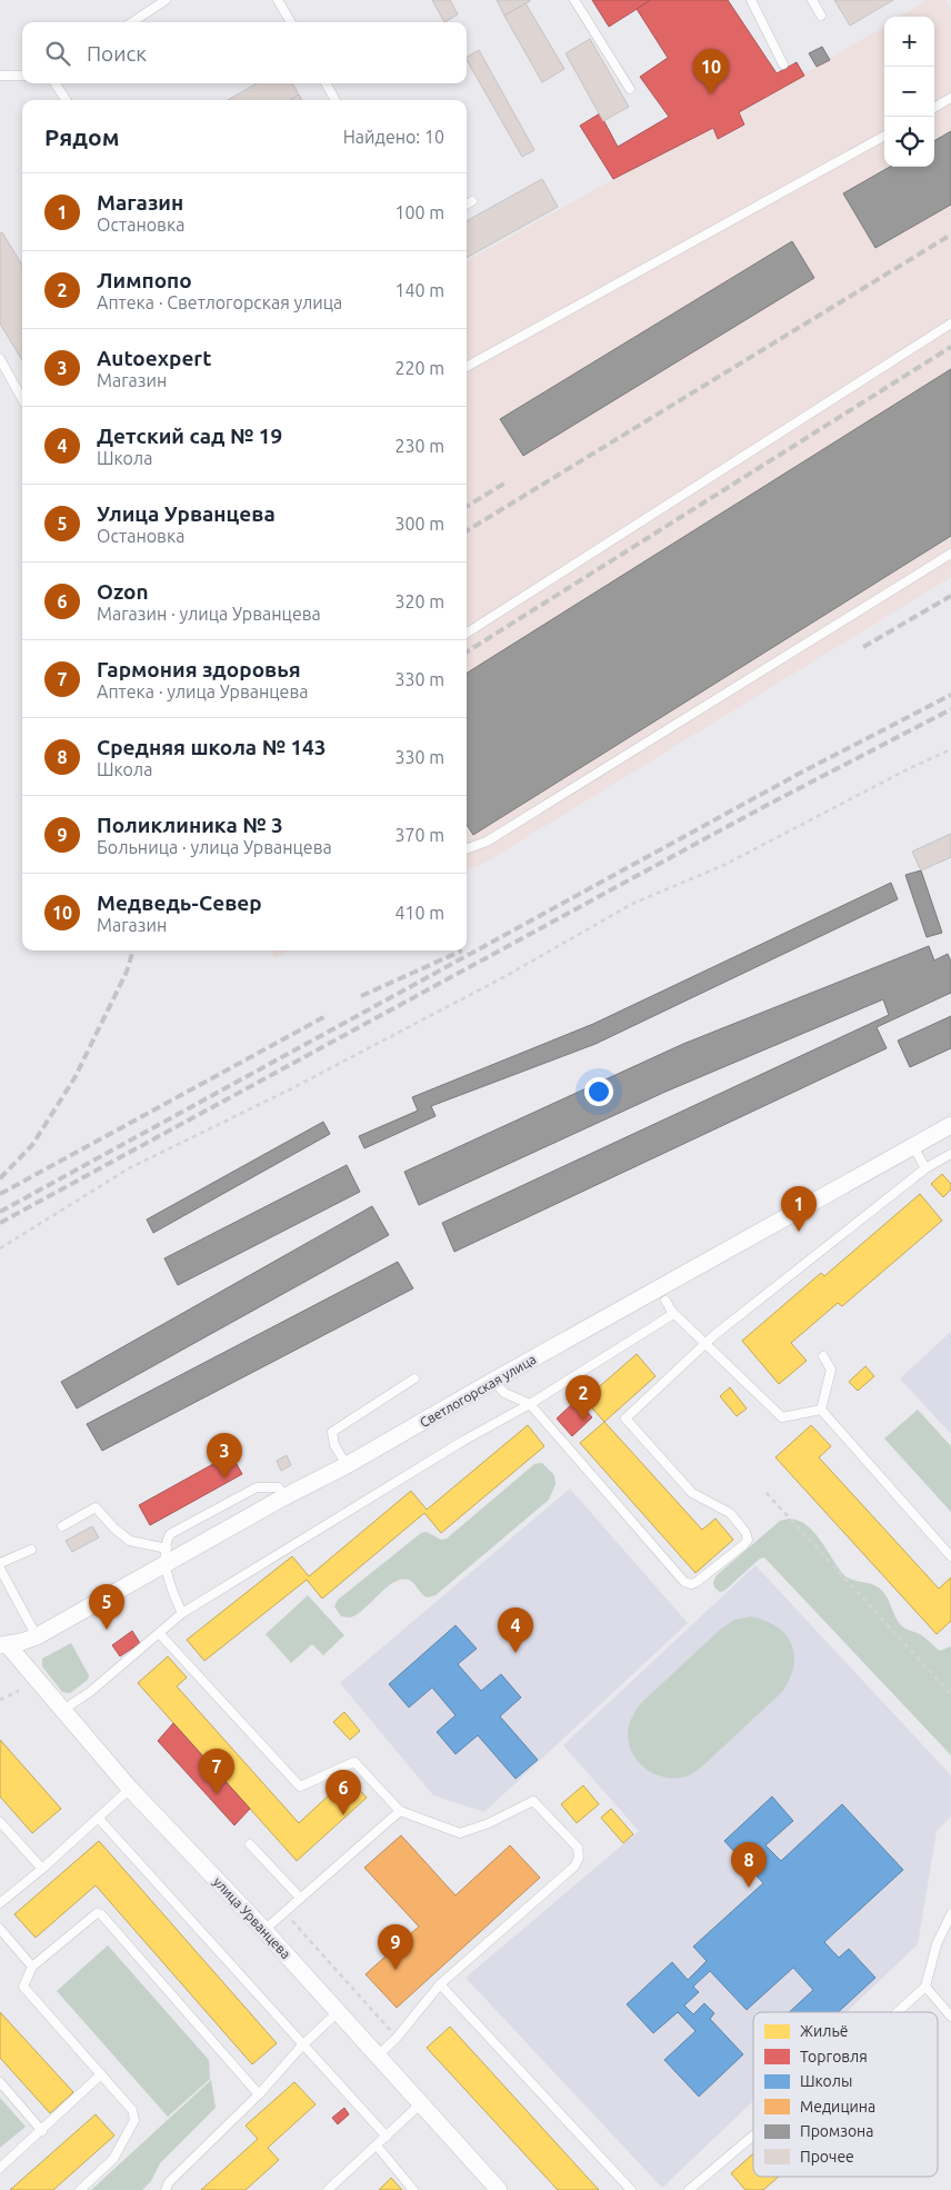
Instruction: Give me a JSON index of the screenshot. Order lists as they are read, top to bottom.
{
  "streets": {
    "street": ["Светлогорская улица", "улица Урванцева"]
  },
  "crossings": [
    ["Светлогорская улица", "улица Урванцева"]
  ],
  "legend": [
    "Жильё",
    "Торговля",
    "Школы",
    "Медицина",
    "Промзона",
    "Прочее"
  ],
  "page": {
    "map_buttons": ["+", "−"],
    "search": "Поиск",
    "pins": [
      "10",
      "1",
      "2",
      "3",
      "5",
      "4",
      "7",
      "6",
      "8",
      "9"
    ],
    "heading": ["Рядом", "Найдено: 10"],
    "list": [
      {
        "mark": "1",
        "name": "Магазин",
        "note": "Остановка",
        "value": "100 m"
      },
      {
        "mark": "2",
        "name": "Лимпопо",
        "note": "Аптека · Светлогорская улица",
        "value": "140 m"
      },
      {
        "mark": "3",
        "name": "Autoexpert",
        "note": "Магазин",
        "value": "220 m"
      },
      {
        "mark": "4",
        "name": "Детский сад № 19",
        "note": "Школа",
        "value": "230 m"
      },
      {
        "mark": "5",
        "name": "Улица Урванцева",
        "note": "Остановка",
        "value": "300 m"
      },
      {
        "mark": "6",
        "name": "Ozon",
        "note": "Магазин · улица Урванцева",
        "value": "320 m"
      },
      {
        "mark": "7",
        "name": "Гармония здоровья",
        "note": "Аптека · улица Урванцева",
        "value": "330 m"
      },
      {
        "mark": "8",
        "name": "Средняя школа № 143",
        "note": "Школа",
        "value": "330 m"
      },
      {
        "mark": "9",
        "name": "Поликлиника № 3",
        "note": "Больница · улица Урванцева",
        "value": "370 m"
      },
      {
        "mark": "10",
        "name": "Медведь-Север",
        "note": "Магазин",
        "value": "410 m"
      }
    ]
  }
}
